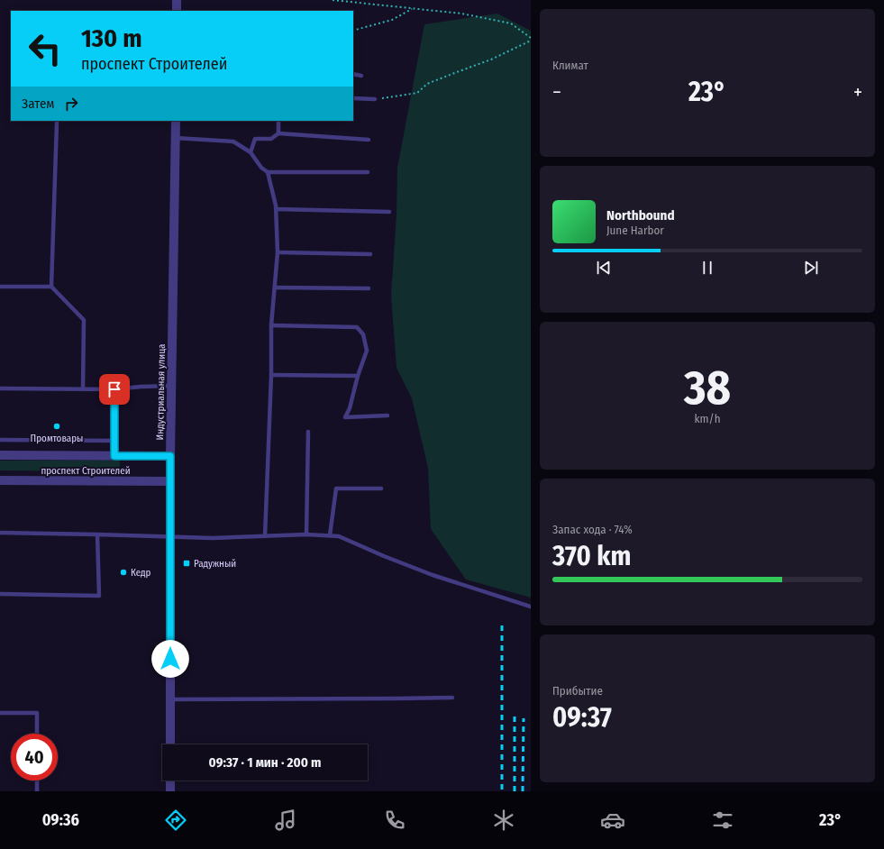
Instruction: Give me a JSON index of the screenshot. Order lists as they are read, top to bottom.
{
  "streets": {
    "street": ["Индустриальная улица", "проспект Строителей"]
  },
  "crossings": [
    ["Индустриальная улица", "проспект Строителей"]
  ],
  "places": {
    "other": ["Промтовары", "Кедр"],
    "transit": ["Радужный"]
  },
  "page": {
    "tile": [
      "Климат",
      ["38", "km/h"],
      ["Запас хода · 74%", "370 km"],
      ["Прибытие", "09:37"]
    ],
    "turn": ["130 m", "проспект Строителей"],
    "heat": ["−", "23°", "+"],
    "then": "Затем",
    "song": ["Northbound", "June Harbor"],
    "limit": "40",
    "trip": "09:37 · 1 мин · 200 m",
    "tabs": ["09:36", "23°"]
  }
}
